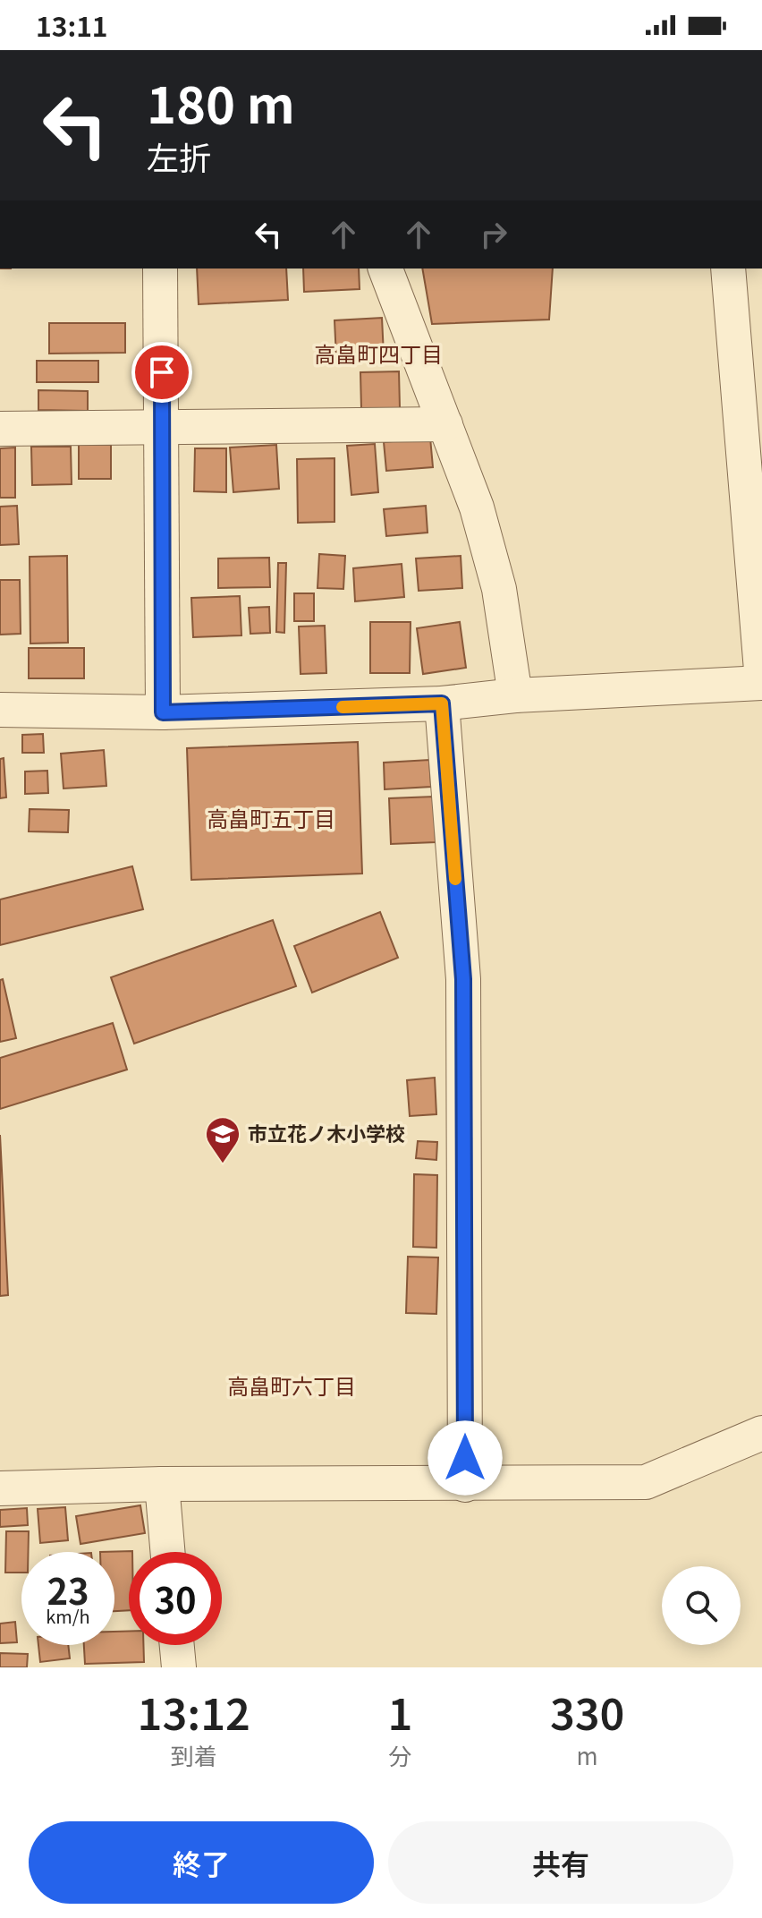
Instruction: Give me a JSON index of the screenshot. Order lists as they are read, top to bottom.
{
  "districts": ["高畠町四丁目", "高畠町五丁目", "高畠町六丁目"],
  "places": {
    "school or university": ["市立花ノ木小学校"]
  },
  "page": {
    "status": "13:11",
    "turn": ["180 m", "左折"],
    "speed": "23 km/h",
    "limit": "30",
    "eta": [
      "13:12",
      "到着",
      "1",
      "分",
      "330",
      "m"
    ],
    "buttons": ["終了", "共有"]
  }
}
